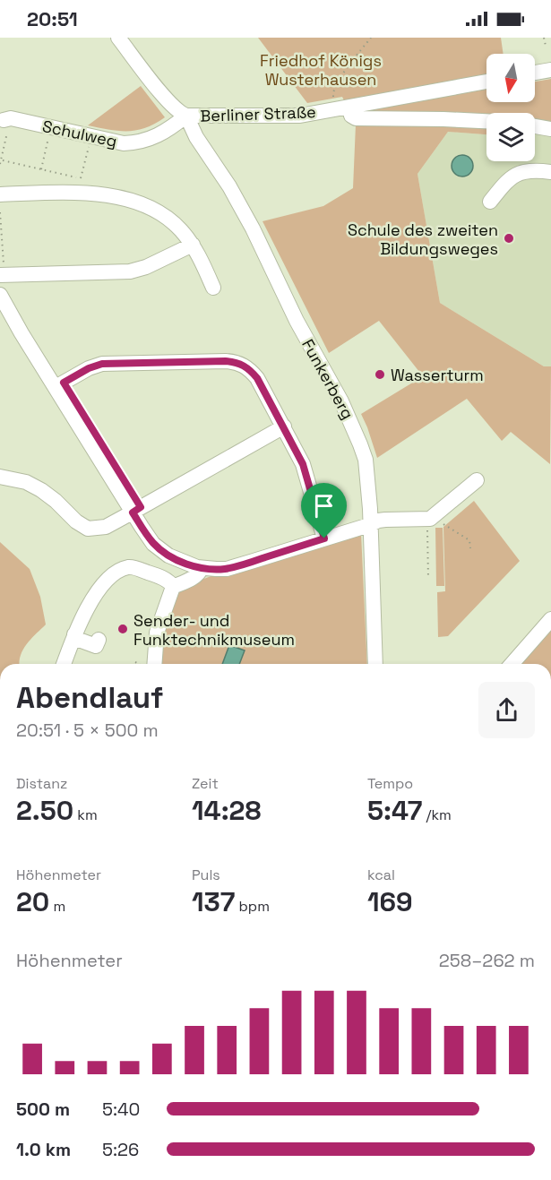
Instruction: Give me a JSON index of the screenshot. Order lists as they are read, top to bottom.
{
  "streets": {
    "street": ["Berliner Straße", "Schulweg", "Funkerberg"]
  },
  "crossings": [
    ["Berliner Straße", "Schulweg"],
    ["Berliner Straße", "Funkerberg"],
    ["Schulweg", "Funkerberg"]
  ],
  "parks": ["Friedhof Königs Wusterhausen"],
  "places": ["Schule des zweiten Bildungsweges", "Wasserturm", "Sender- und Funktechnikmuseum"],
  "north": "bottom",
  "page": {
    "status": "20:51",
    "heading": ["Abendlauf", "20:51 · 5 × 500 m"],
    "stats": [
      ["Distanz", "2.50 km"],
      ["Zeit", "14:28"],
      ["Tempo", "5:47 /km"],
      ["Höhenmeter", "20 m"],
      ["Puls", "137 bpm"],
      ["kcal", "169"]
    ],
    "chart": ["Höhenmeter", "258–262 m"],
    "list": [
      {
        "name": "500 m",
        "note": "5:40"
      },
      {
        "name": "1.0 km",
        "note": "5:26"
      }
    ]
  }
}
